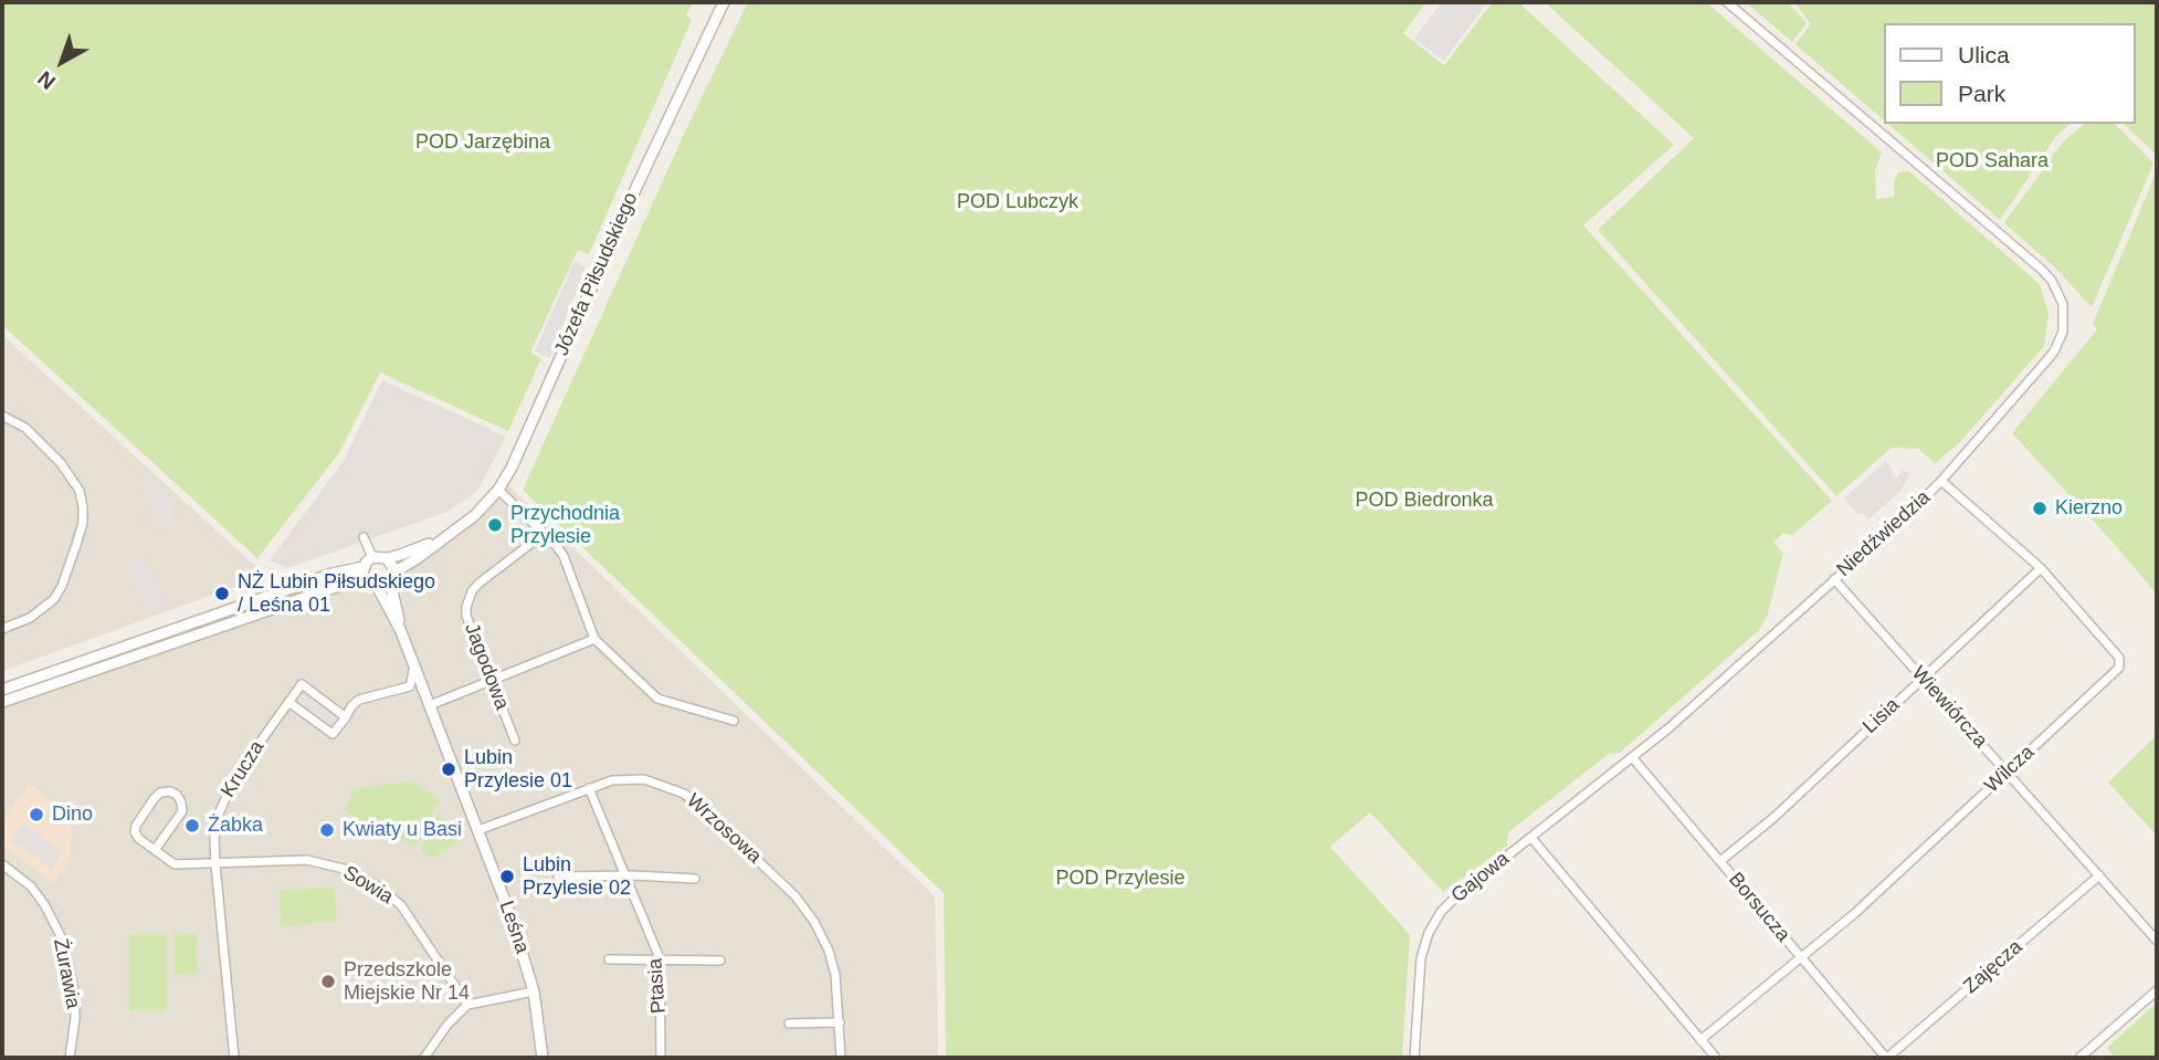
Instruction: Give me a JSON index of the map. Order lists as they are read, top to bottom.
{
  "streets": {
    "street": [
      "Józefa Piłsudskiego",
      "Niedźwiedzia",
      "Jagodowa",
      "Wiewiórcza",
      "Lisia",
      "Krucza",
      "Wilcza",
      "Wrzosowa",
      "Gajowa",
      "Sowia",
      "Borsucza",
      "Leśna",
      "Zajęcza",
      "Żurawia",
      "Ptasia"
    ]
  },
  "crossings": [
    ["Józefa Piłsudskiego", "Leśna"],
    ["Niedźwiedzia", "Wiewiórcza"],
    ["Niedźwiedzia", "Wilcza"],
    ["Niedźwiedzia", "Gajowa"],
    ["Niedźwiedzia", "Borsucza"],
    ["Wiewiórcza", "Lisia"],
    ["Wiewiórcza", "Wilcza"],
    ["Wiewiórcza", "Zajęcza"],
    ["Lisia", "Wilcza"],
    ["Lisia", "Borsucza"],
    ["Krucza", "Sowia"],
    ["Wilcza", "Borsucza"],
    ["Wrzosowa", "Leśna"],
    ["Wrzosowa", "Ptasia"],
    ["Borsucza", "Zajęcza"]
  ],
  "parks": [
    "POD Jarzębina",
    "POD Sahara",
    "POD Lubczyk",
    "POD Biedronka",
    "POD Przylesie"
  ],
  "places": [
    "Kierzno",
    "Przychodnia Przylesie",
    "NŻ Lubin Piłsudskiego / Leśna 01",
    "Lubin Przylesie 01",
    "Dino",
    "Żabka",
    "Kwiaty u Basi",
    "Lubin Przylesie 02",
    "Przedszkole Miejskie Nr 14"
  ],
  "legend": ["Ulica", "Park"],
  "north": "bottom left"
}
